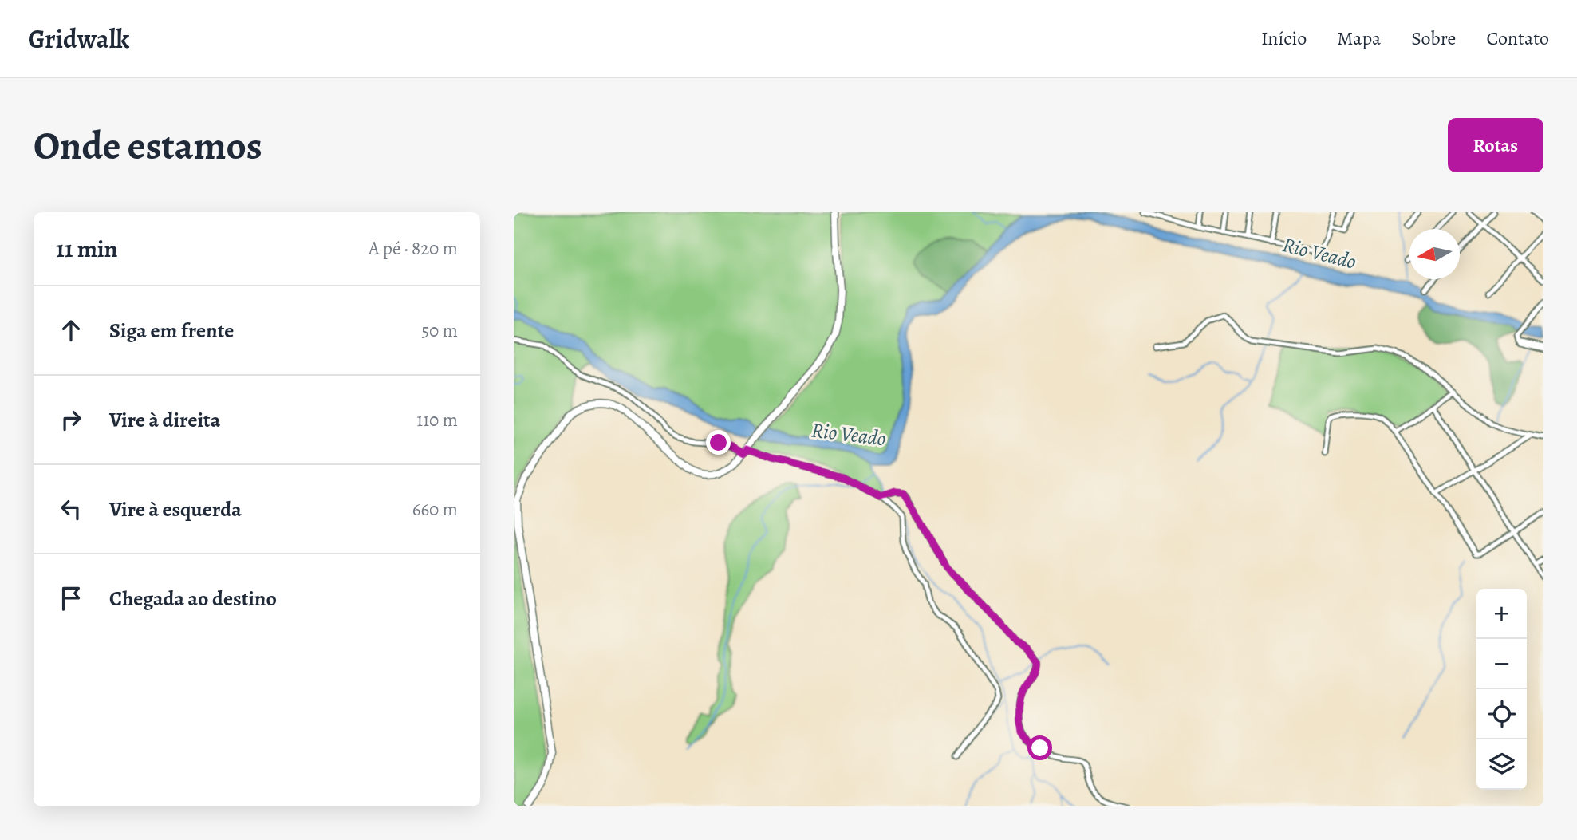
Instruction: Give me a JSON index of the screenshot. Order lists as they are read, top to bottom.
{
  "water": ["Rio Veado"],
  "north": "left",
  "page": {
    "header": "Gridwalk",
    "nav": [
      "Início",
      "Mapa",
      "Sobre",
      "Contato"
    ],
    "buttons": "Rotas",
    "title": "Onde estamos",
    "heading": ["11 min", "A pé · 820 m"],
    "list": [
      ["Siga em frente", "50 m"],
      ["Vire à direita", "110 m"],
      ["Vire à esquerda", "660 m"],
      "Chegada ao destino"
    ],
    "map_buttons": ["+", "−"]
  }
}
